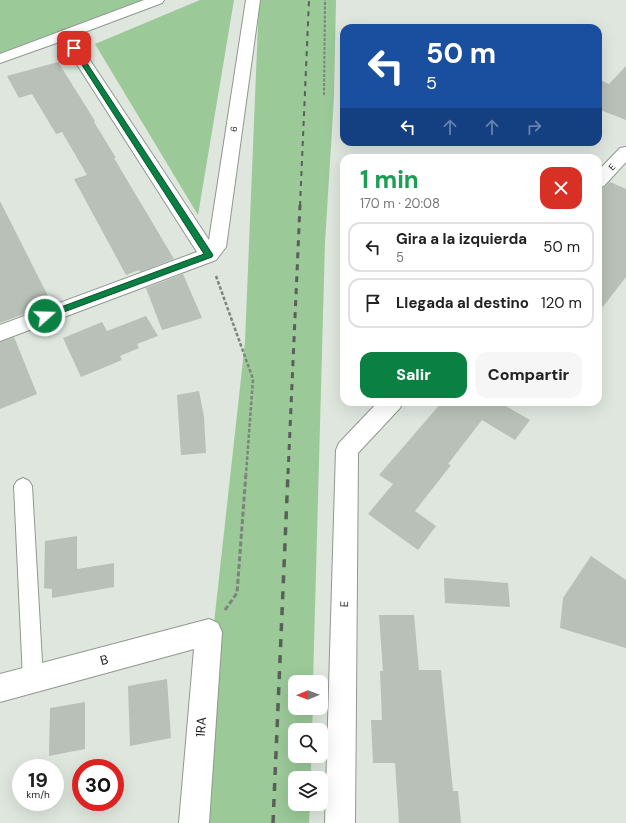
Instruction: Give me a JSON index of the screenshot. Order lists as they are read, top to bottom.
{
  "streets": {
    "street": [
      "6",
      "E",
      "B",
      "1RA"
    ]
  },
  "crossings": [
    ["B", "1RA"]
  ],
  "north": "left",
  "page": {
    "turn": ["50 m", "5"],
    "heading": ["1 min", "170 m · 20:08"],
    "list": [
      {
        "name": "Gira a la izquierda",
        "note": "5",
        "value": "50 m"
      },
      {
        "name": "Llegada al destino",
        "value": "120 m"
      }
    ],
    "buttons": ["Salir", "Compartir"],
    "speed": "19 km/h",
    "limit": "30"
  }
}
